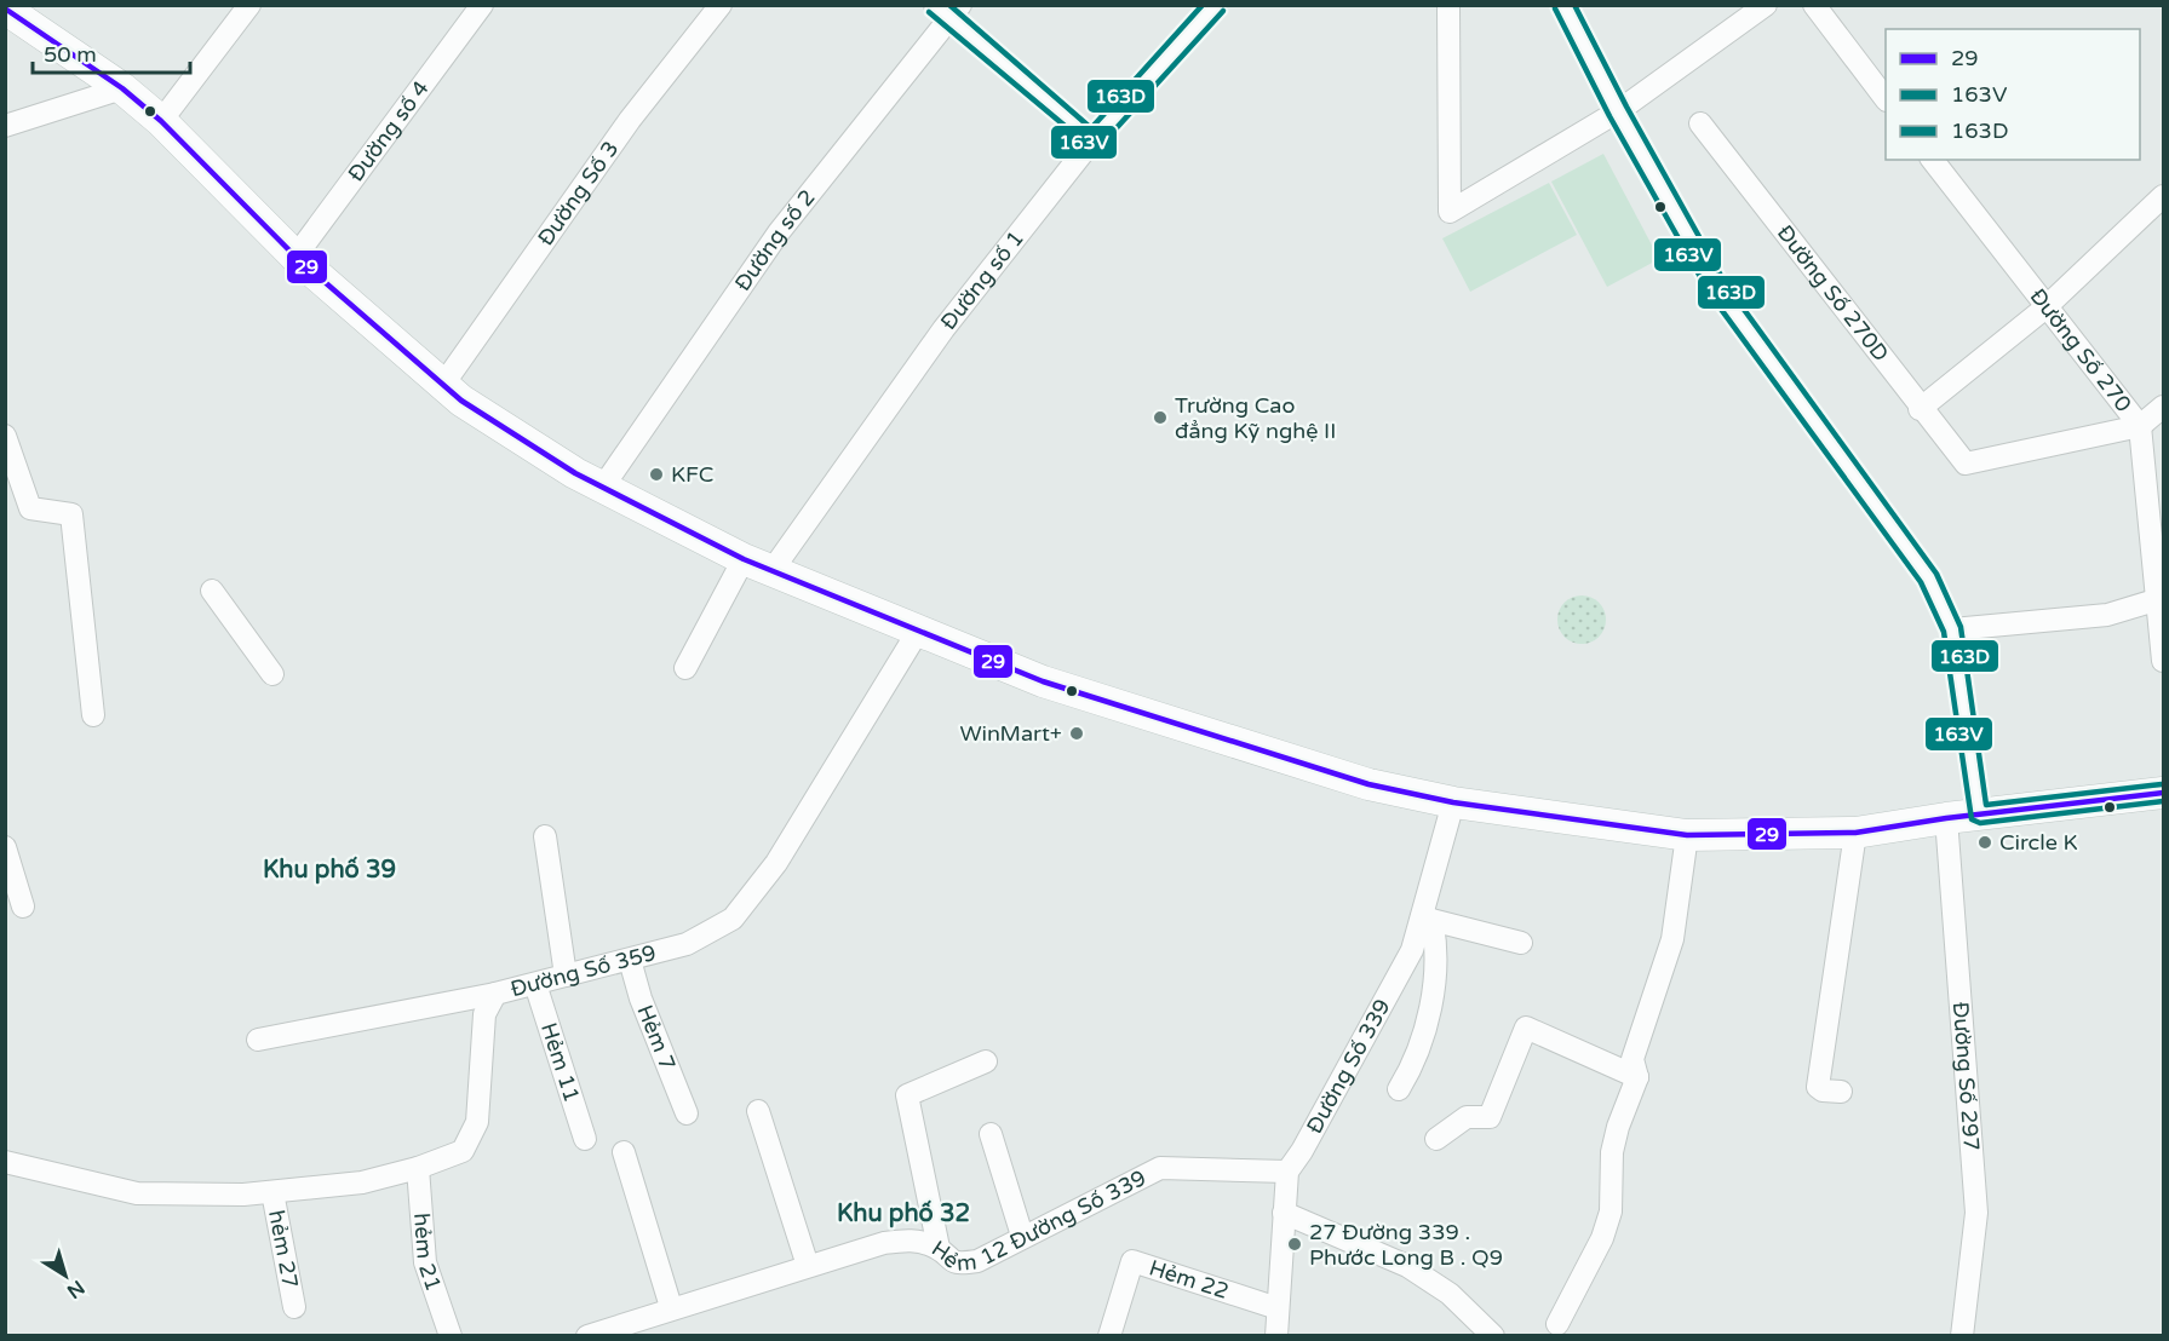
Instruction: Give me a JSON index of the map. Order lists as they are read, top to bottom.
{
  "streets": {
    "street": [
      "Đường số 4",
      "Đường Số 3",
      "Đường số 2",
      "Đường số 1",
      "Đường Số 270D",
      "Đường Số 270",
      "Đường Số 359",
      "Hẻm 7",
      "Hẻm 11",
      "Đường Số 339",
      "Đường Số 297",
      "Hẻm 12 Đường Số 339",
      "hẻm 27",
      "hẻm 21",
      "Hẻm 22"
    ]
  },
  "crossings": [
    ["Đường Số 270D", "Đường Số 270"],
    ["Đường Số 359", "Hẻm 7"],
    ["Đường Số 359", "Hẻm 11"],
    ["Đường Số 359", "hẻm 27"],
    ["Đường Số 359", "hẻm 21"],
    ["Đường Số 339", "Hẻm 12 Đường Số 339"],
    ["Đường Số 339", "Hẻm 22"]
  ],
  "districts": ["Khu phố 39", "Khu phố 32"],
  "places": [
    "Trường Cao đẳng Kỹ nghệ II",
    "KFC",
    "WinMart+",
    "Circle K",
    "27 Đường 339 . Phước Long B . Q9"
  ],
  "lines": ["transit line 163D", "transit line 29", "transit line 163V"],
  "legend": ["29", "163V", "163D"],
  "scale_bar": "50 m",
  "north": "bottom right"
}
